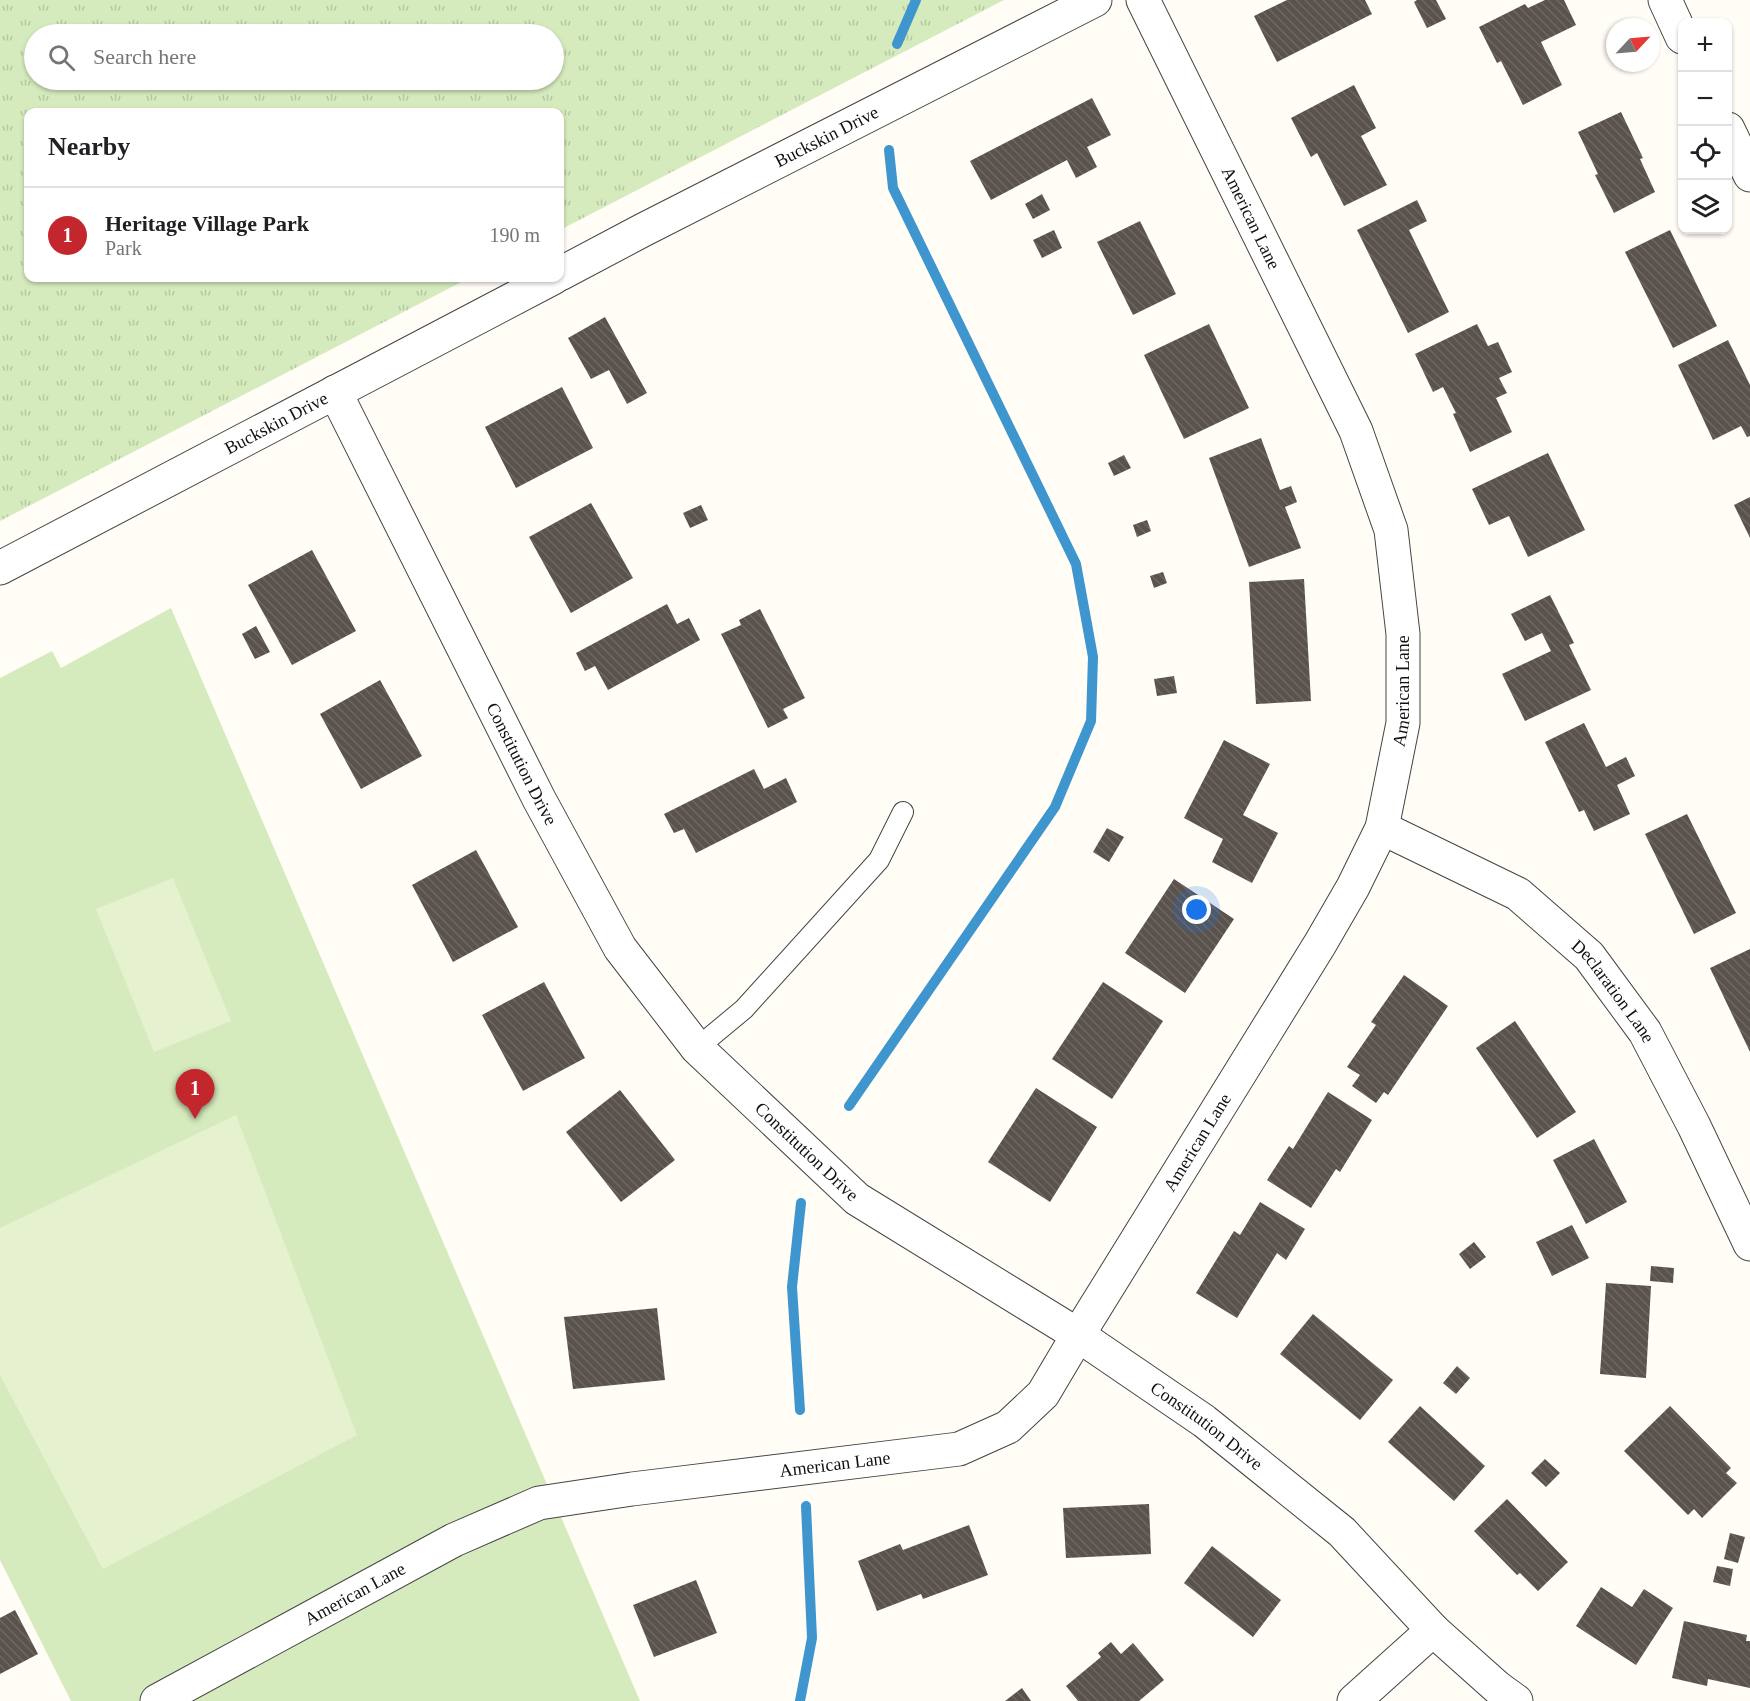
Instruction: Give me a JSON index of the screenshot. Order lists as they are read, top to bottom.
{
  "streets": {
    "street": [
      "Buckskin Drive",
      "American Lane",
      "Constitution Drive",
      "Declaration Lane"
    ]
  },
  "crossings": [
    ["Buckskin Drive", "Constitution Drive"],
    ["American Lane", "Constitution Drive"],
    ["American Lane", "Declaration Lane"]
  ],
  "north": "top right",
  "page": {
    "map_buttons": ["+", "−"],
    "search": "Search here",
    "heading": "Nearby",
    "list": [
      {
        "mark": "1",
        "name": "Heritage Village Park",
        "note": "Park",
        "value": "190 m"
      }
    ],
    "pins": "1"
  }
}
